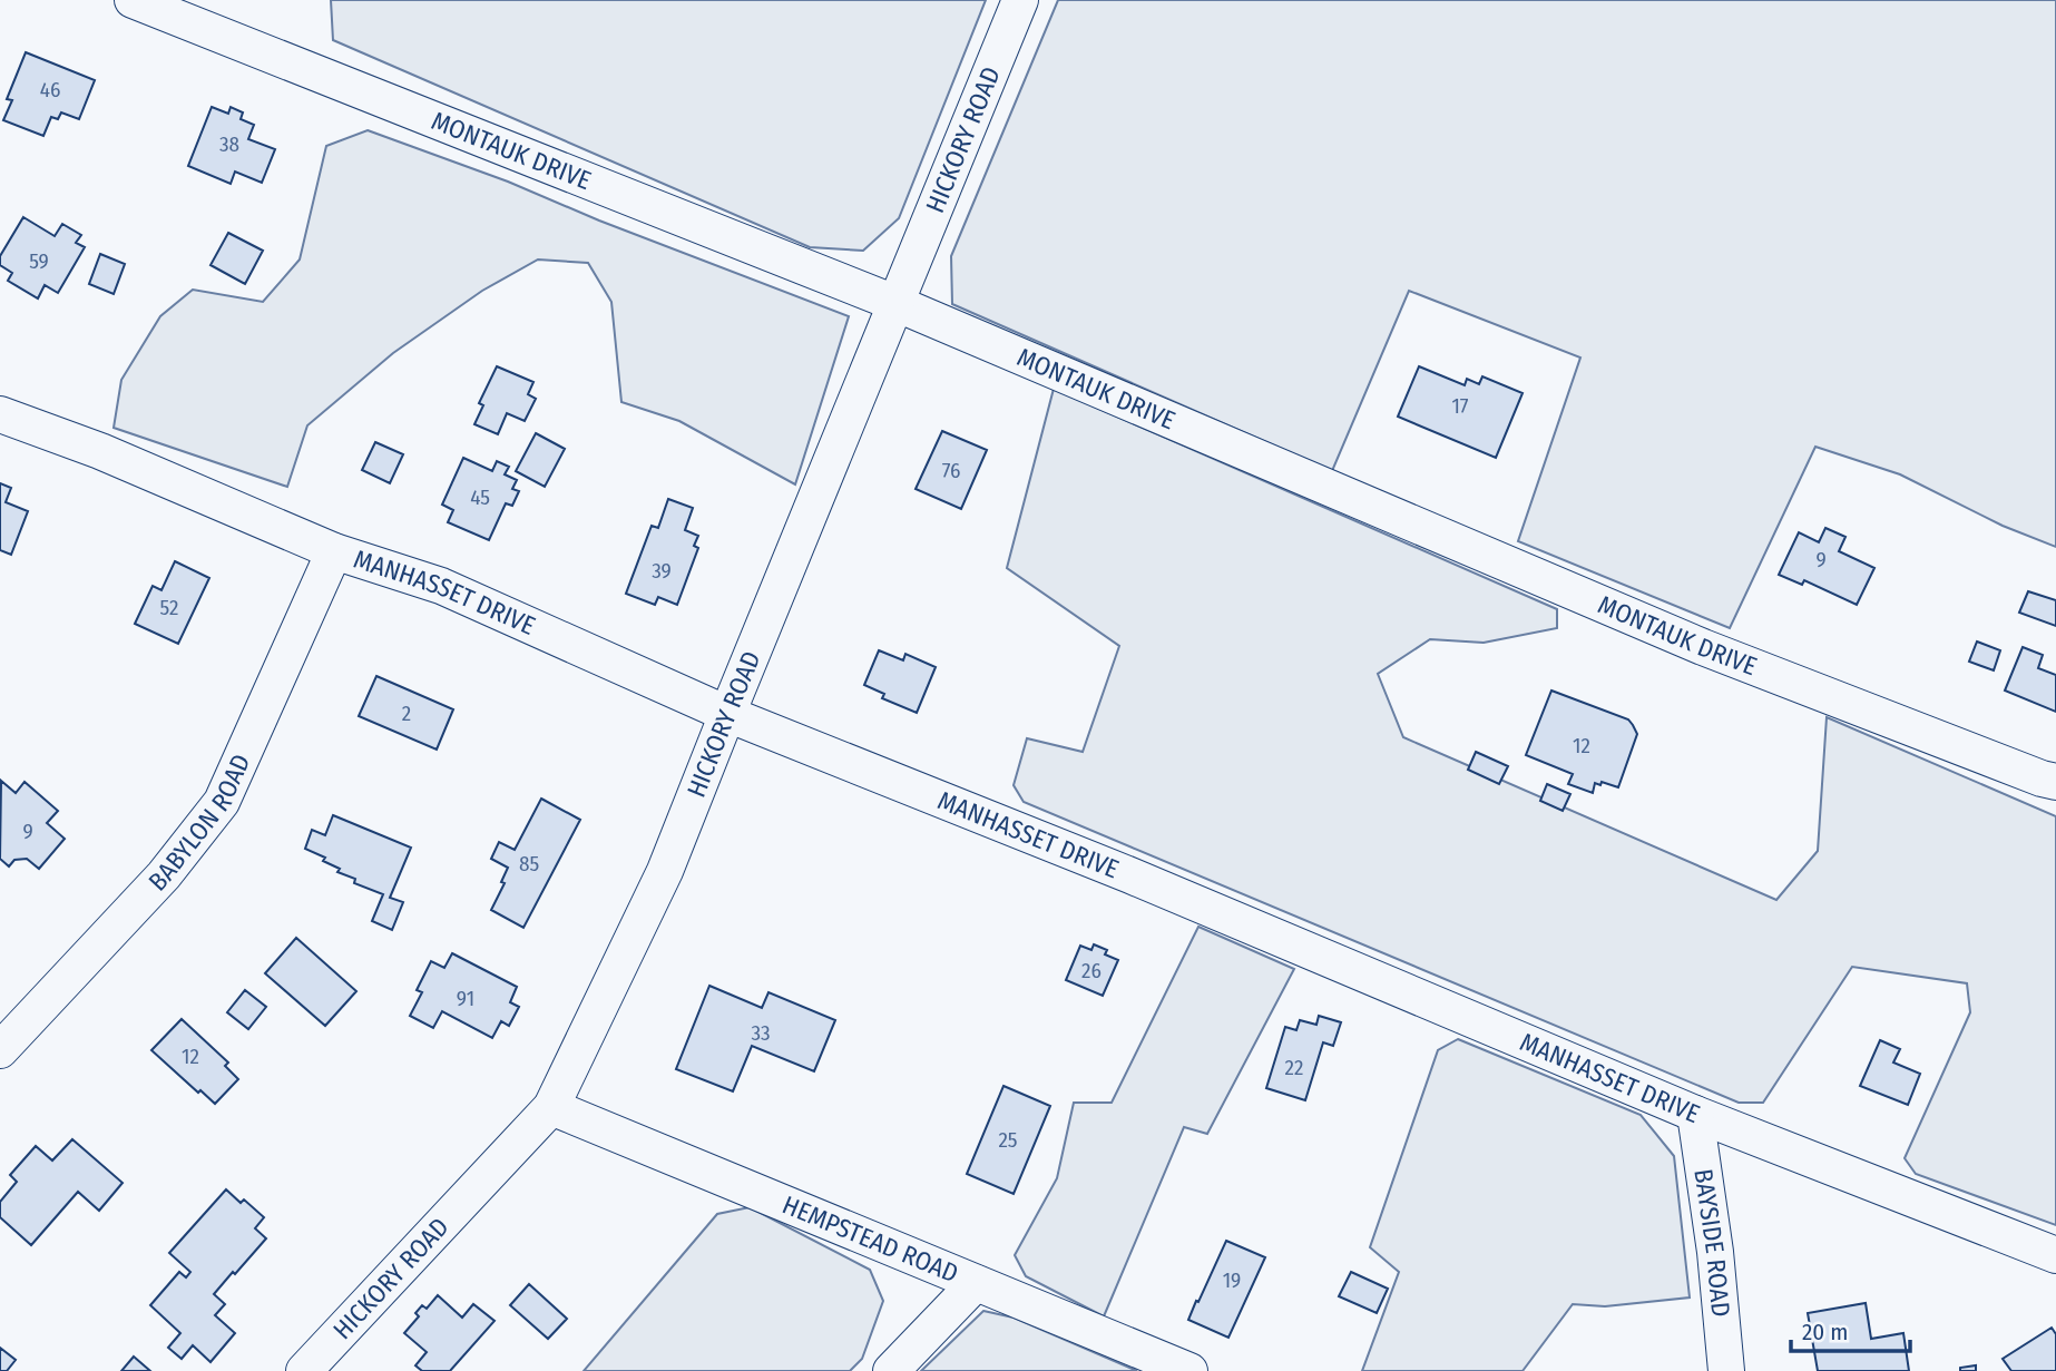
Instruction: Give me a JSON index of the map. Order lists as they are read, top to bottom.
{
  "streets": {
    "street": [
      "HICKORY ROAD",
      "MONTAUK DRIVE",
      "MANHASSET DRIVE",
      "BABYLON ROAD",
      "HEMPSTEAD ROAD",
      "BAYSIDE ROAD"
    ]
  },
  "crossings": [
    ["HICKORY ROAD", "MONTAUK DRIVE"],
    ["HICKORY ROAD", "MANHASSET DRIVE"],
    ["HICKORY ROAD", "HEMPSTEAD ROAD"],
    ["MANHASSET DRIVE", "BABYLON ROAD"],
    ["MANHASSET DRIVE", "BAYSIDE ROAD"]
  ],
  "house_numbers": [
    "46",
    "38",
    "59",
    "17",
    "76",
    "45",
    "9",
    "39",
    "52",
    "2",
    "12",
    "9",
    "85",
    "26",
    "91",
    "33",
    "12",
    "22",
    "25",
    "19"
  ],
  "scale_bar": "20 m"
}
